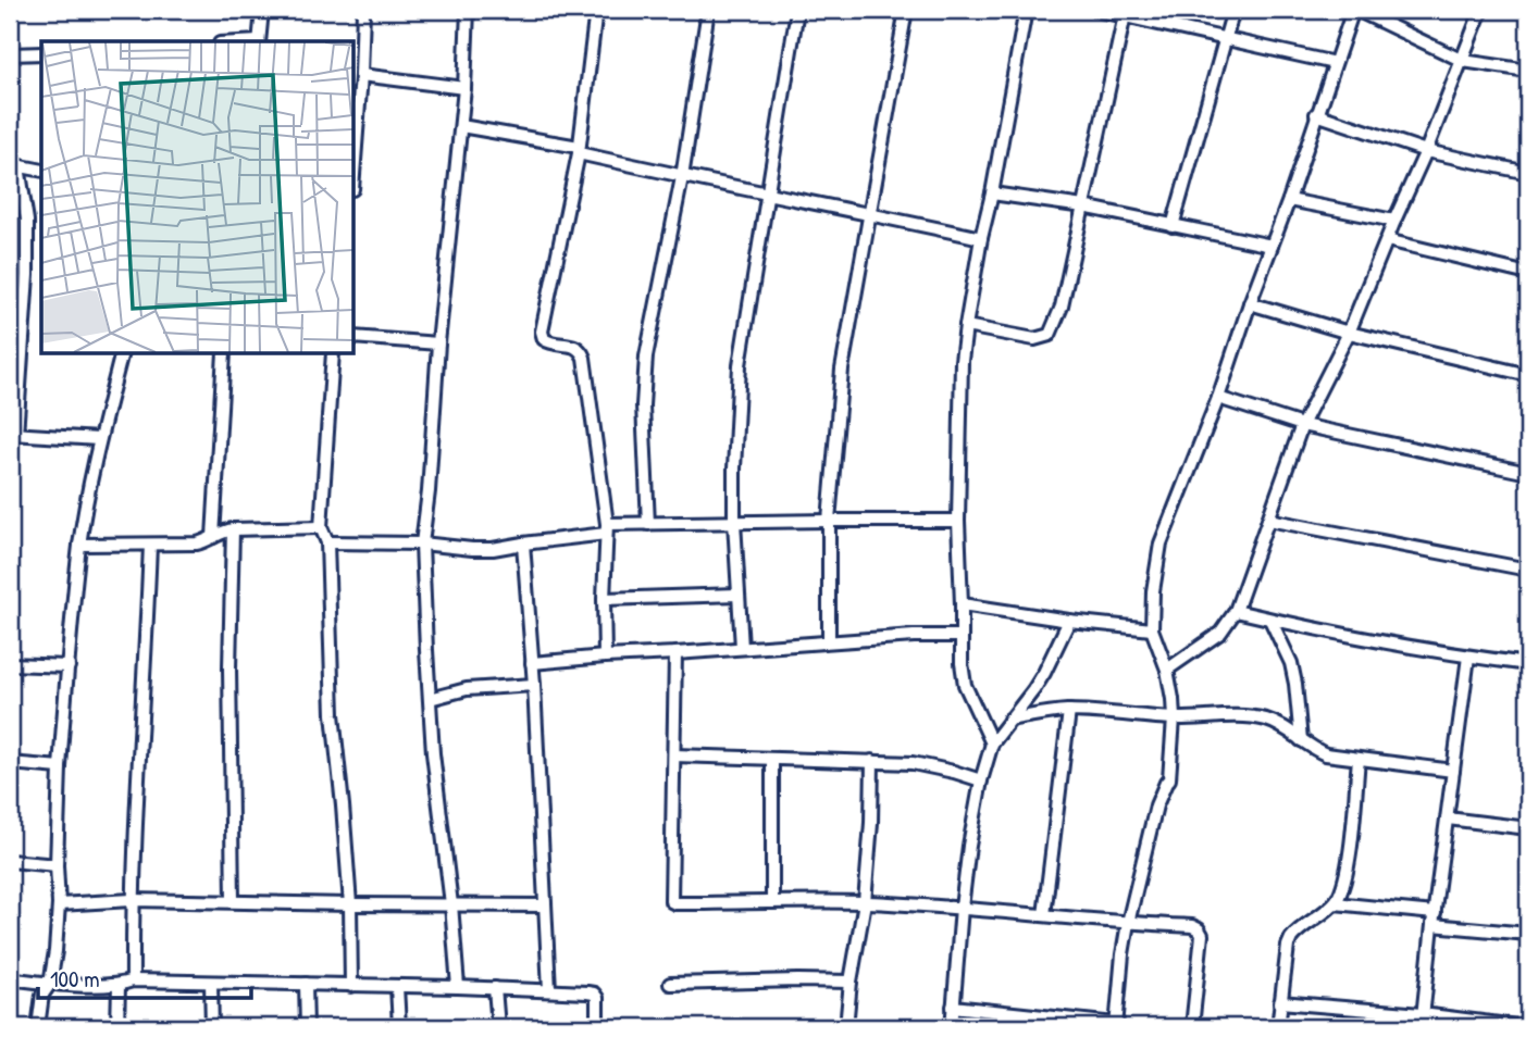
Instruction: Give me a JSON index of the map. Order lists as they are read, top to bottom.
{
  "scale_bar": "100 m"
}
